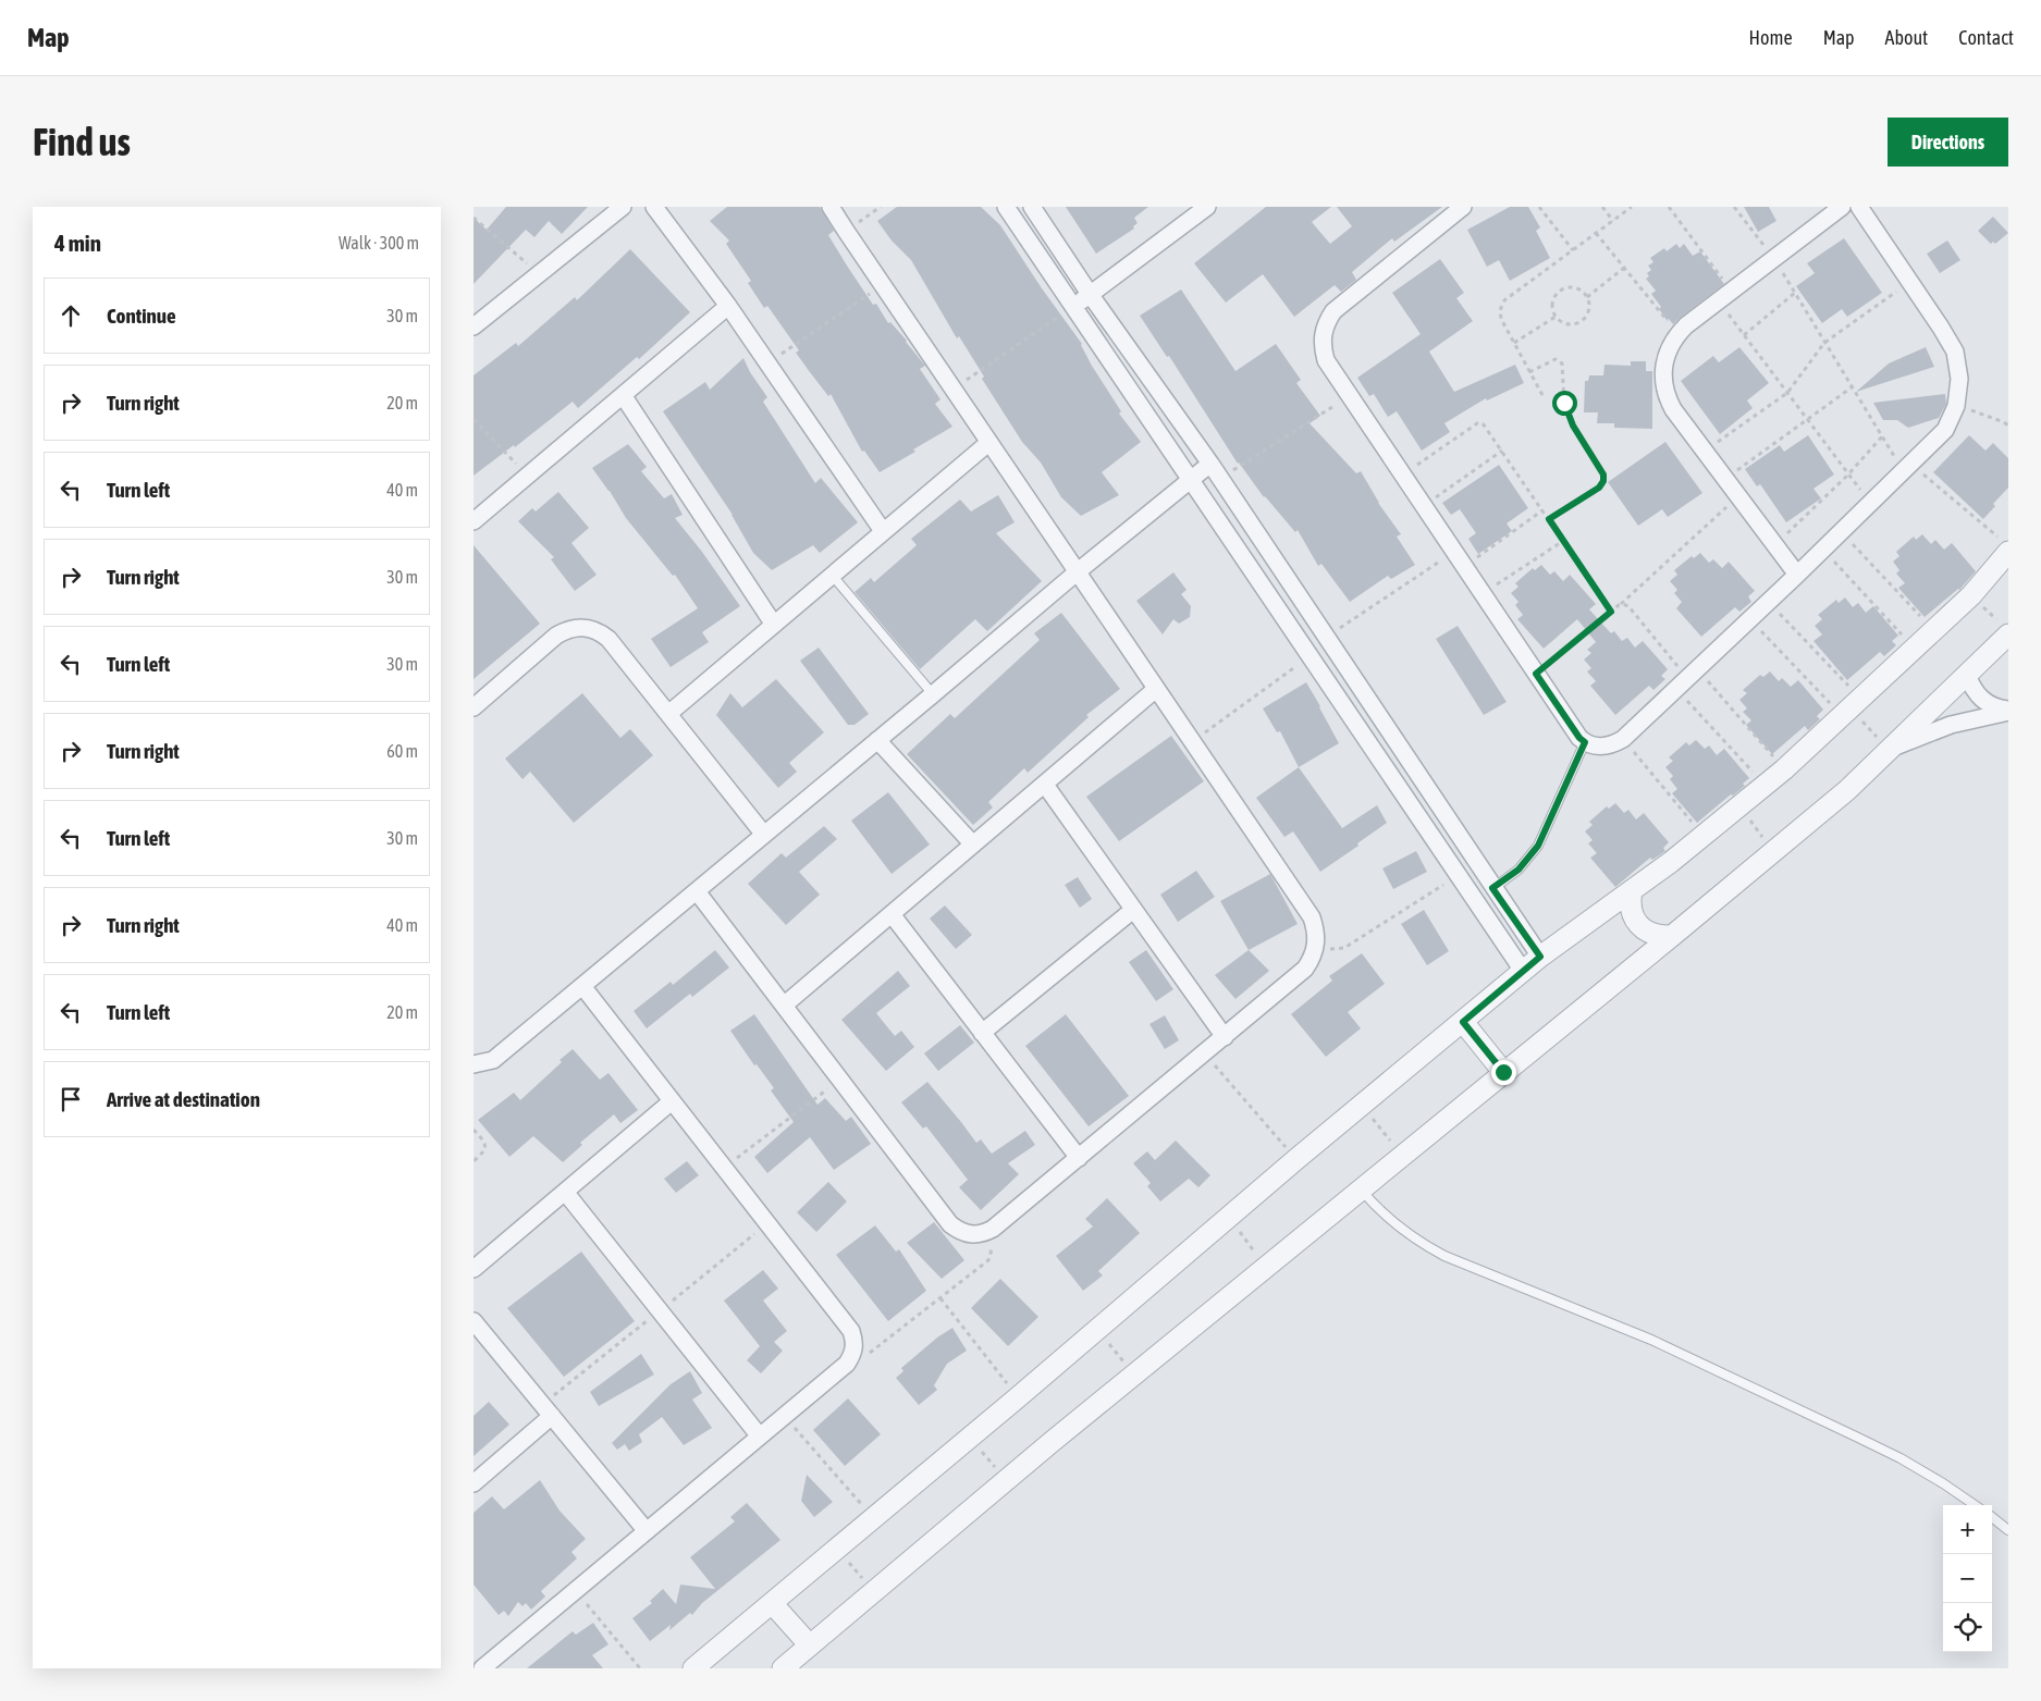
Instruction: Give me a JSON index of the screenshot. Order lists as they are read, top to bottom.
{
  "page": {
    "header": "Map",
    "nav": [
      "Home",
      "Map",
      "About",
      "Contact"
    ],
    "buttons": "Directions",
    "title": "Find us",
    "heading": ["4 min", "Walk · 300 m"],
    "list": [
      ["Continue", "30 m"],
      ["Turn right", "20 m"],
      ["Turn left", "40 m"],
      ["Turn right", "30 m"],
      ["Turn left", "30 m"],
      ["Turn right", "60 m"],
      ["Turn left", "30 m"],
      ["Turn right", "40 m"],
      ["Turn left", "20 m"],
      "Arrive at destination"
    ],
    "map_buttons": ["+", "−"]
  }
}
